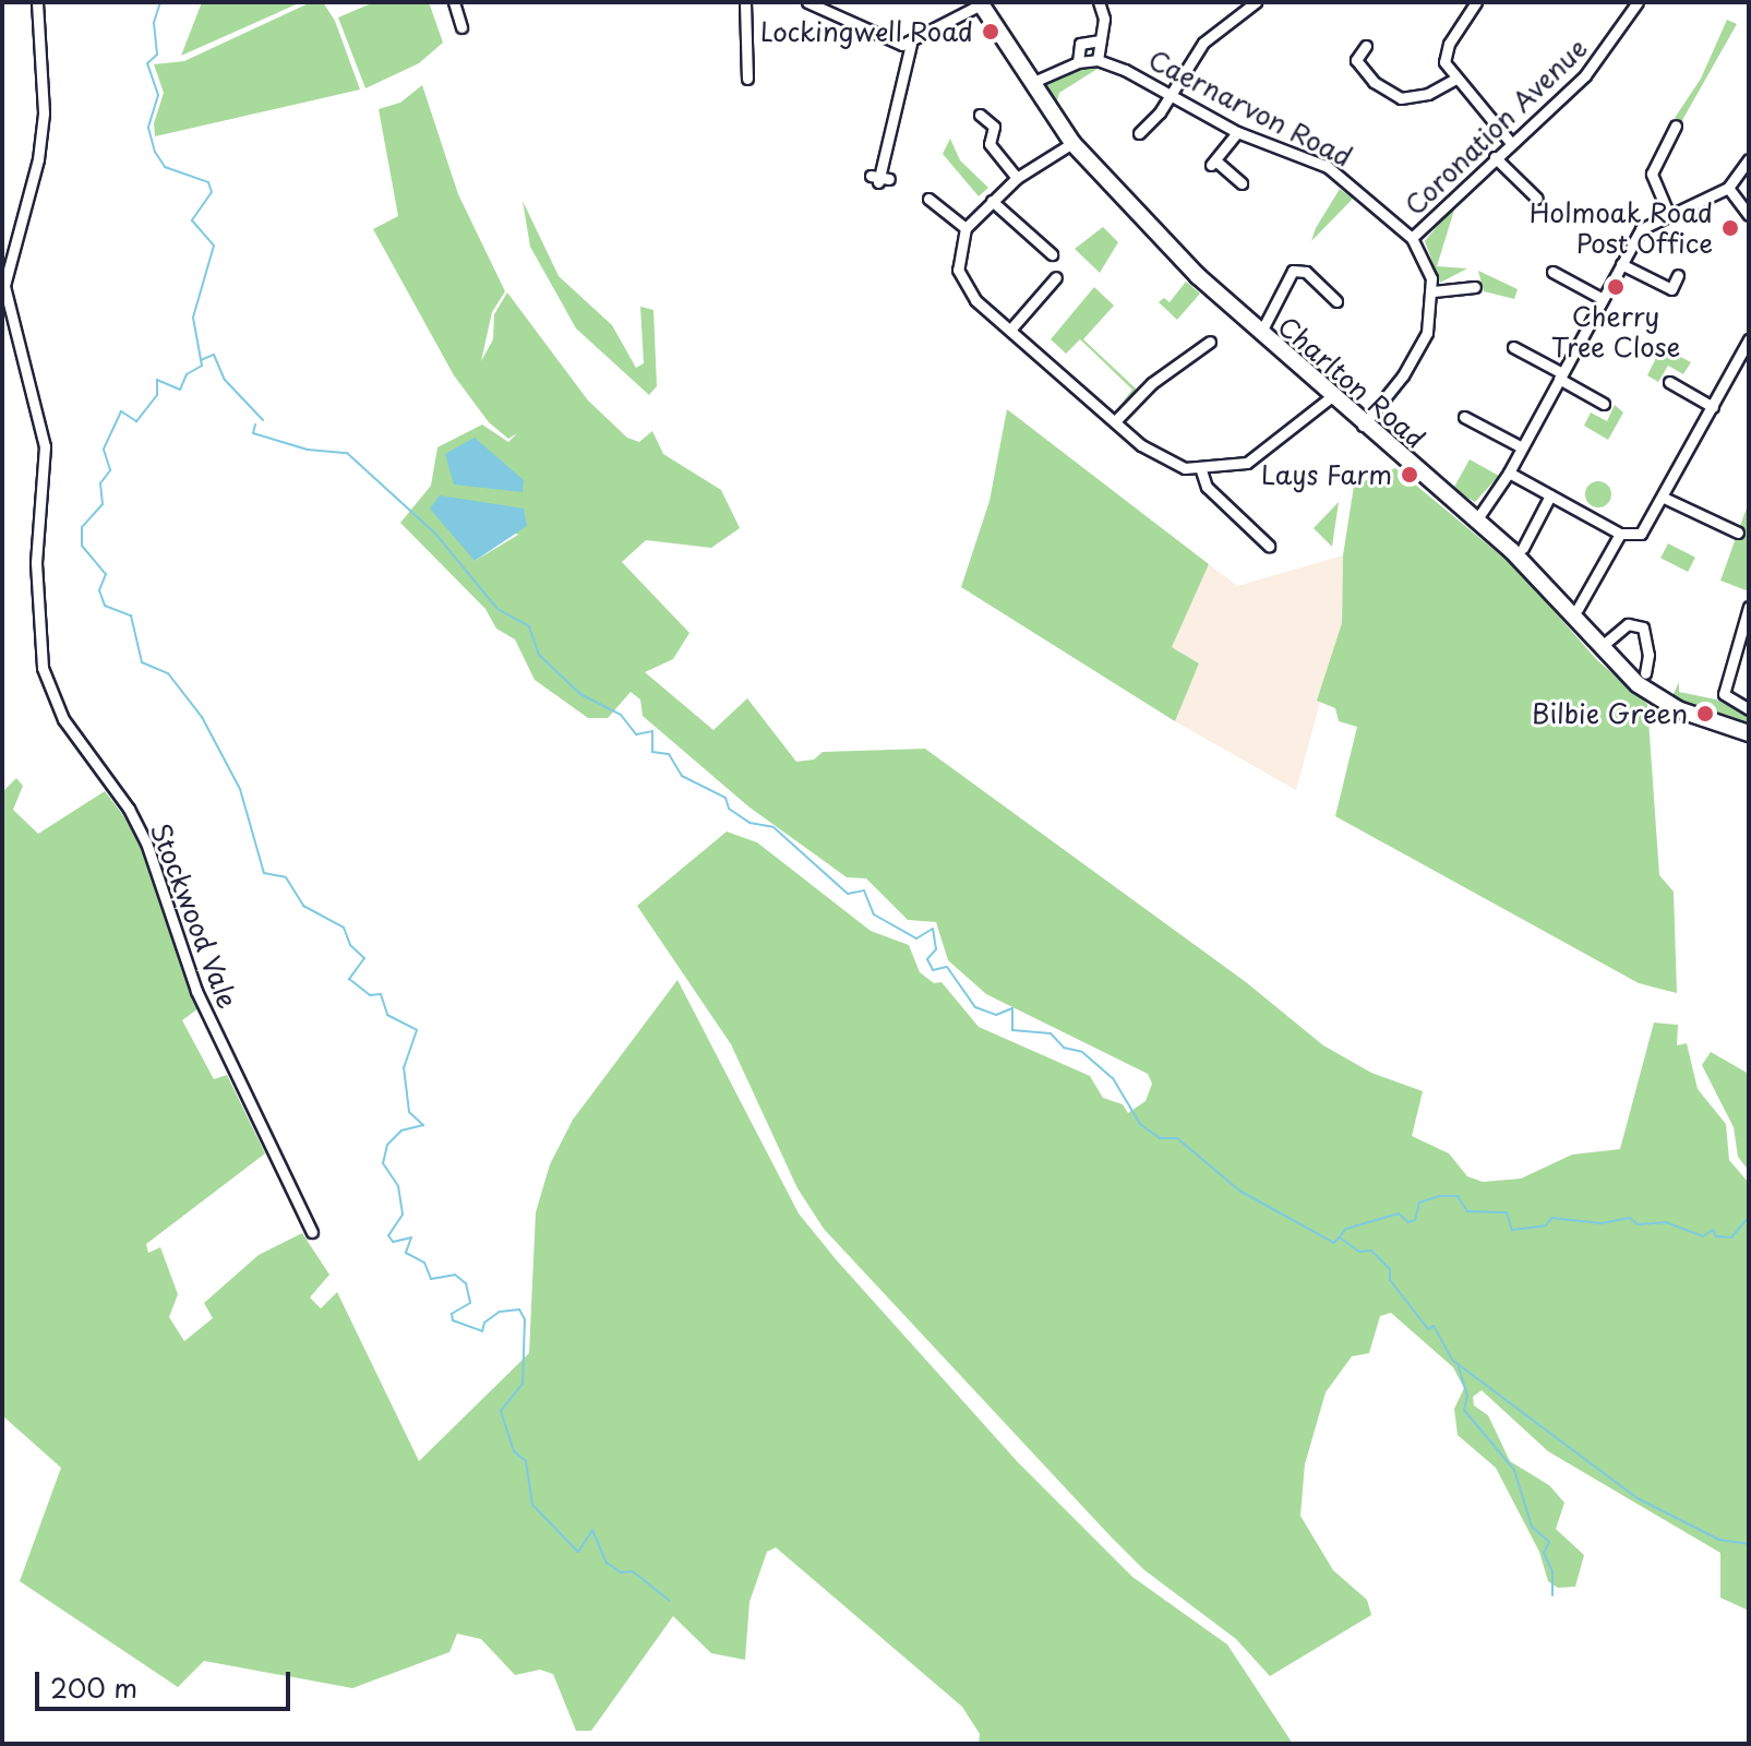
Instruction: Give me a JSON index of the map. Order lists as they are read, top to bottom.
{
  "streets": {
    "street": [
      "Caernarvon Road",
      "Coronation Avenue",
      "Charlton Road",
      "Stockwood Vale"
    ]
  },
  "crossings": [
    ["Caernarvon Road", "Coronation Avenue"],
    ["Caernarvon Road", "Charlton Road"]
  ],
  "places": [
    "Lockingwell Road",
    "Holmoak Road Post Office",
    "Cherry Tree Close",
    "Lays Farm",
    "Bilbie Green"
  ],
  "scale_bar": "200 m"
}
